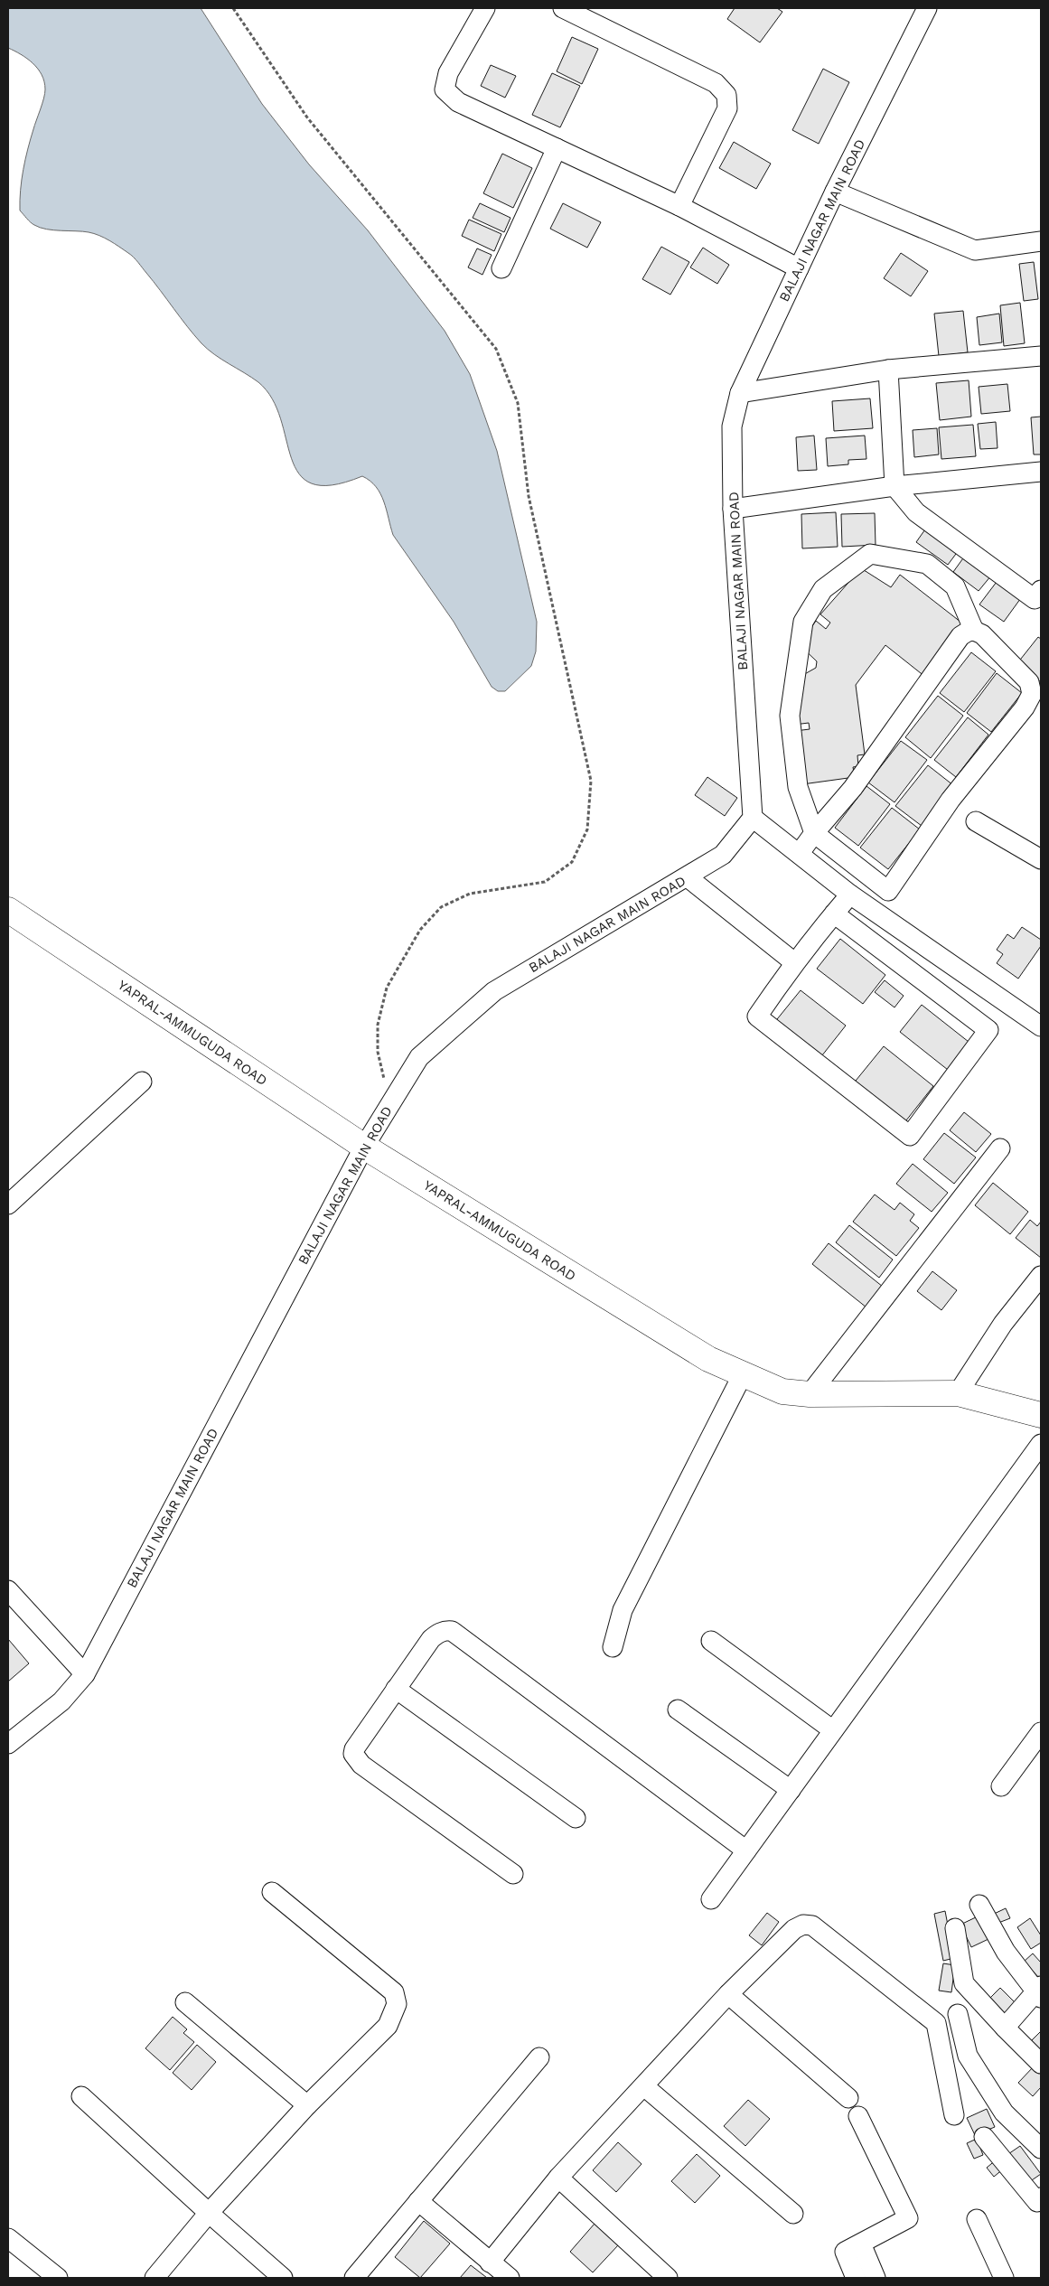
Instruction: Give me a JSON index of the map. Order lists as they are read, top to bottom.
{
  "streets": {
    "main road": ["YAPRAL-AMMUGUDA ROAD"],
    "street": ["BALAJI NAGAR MAIN ROAD"]
  },
  "crossings": [
    ["BALAJI NAGAR MAIN ROAD", "YAPRAL-AMMUGUDA ROAD"]
  ]
}
